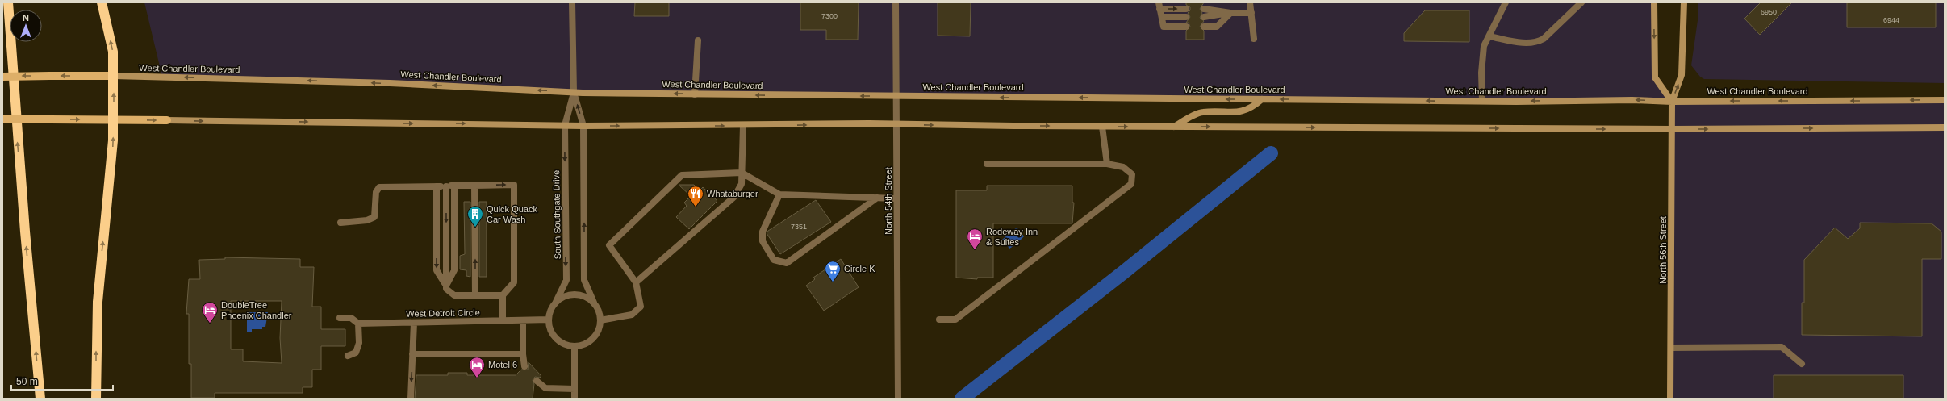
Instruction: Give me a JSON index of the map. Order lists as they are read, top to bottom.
{
  "streets": {
    "main road": ["West Chandler Boulevard", "North 56th Street"],
    "street": ["North 54th Street", "South Southgate Drive", "West Detroit Circle"]
  },
  "crossings": [
    ["West Chandler Boulevard", "North 54th Street"],
    ["West Chandler Boulevard", "South Southgate Drive"],
    ["West Chandler Boulevard", "North 56th Street"],
    ["South Southgate Drive", "West Detroit Circle"]
  ],
  "places": {
    "restaurant": ["Whataburger"],
    "building": ["Quick Quack Car Wash"],
    "hotel": ["Rodeway Inn & Suites", "DoubleTree Phoenix Chandler", "Motel 6"],
    "supermarket": ["Circle K"]
  },
  "house_numbers": [
    "6950",
    "7300",
    "6944",
    "7351"
  ],
  "scale_bar": "50 m",
  "north": "top"
}
